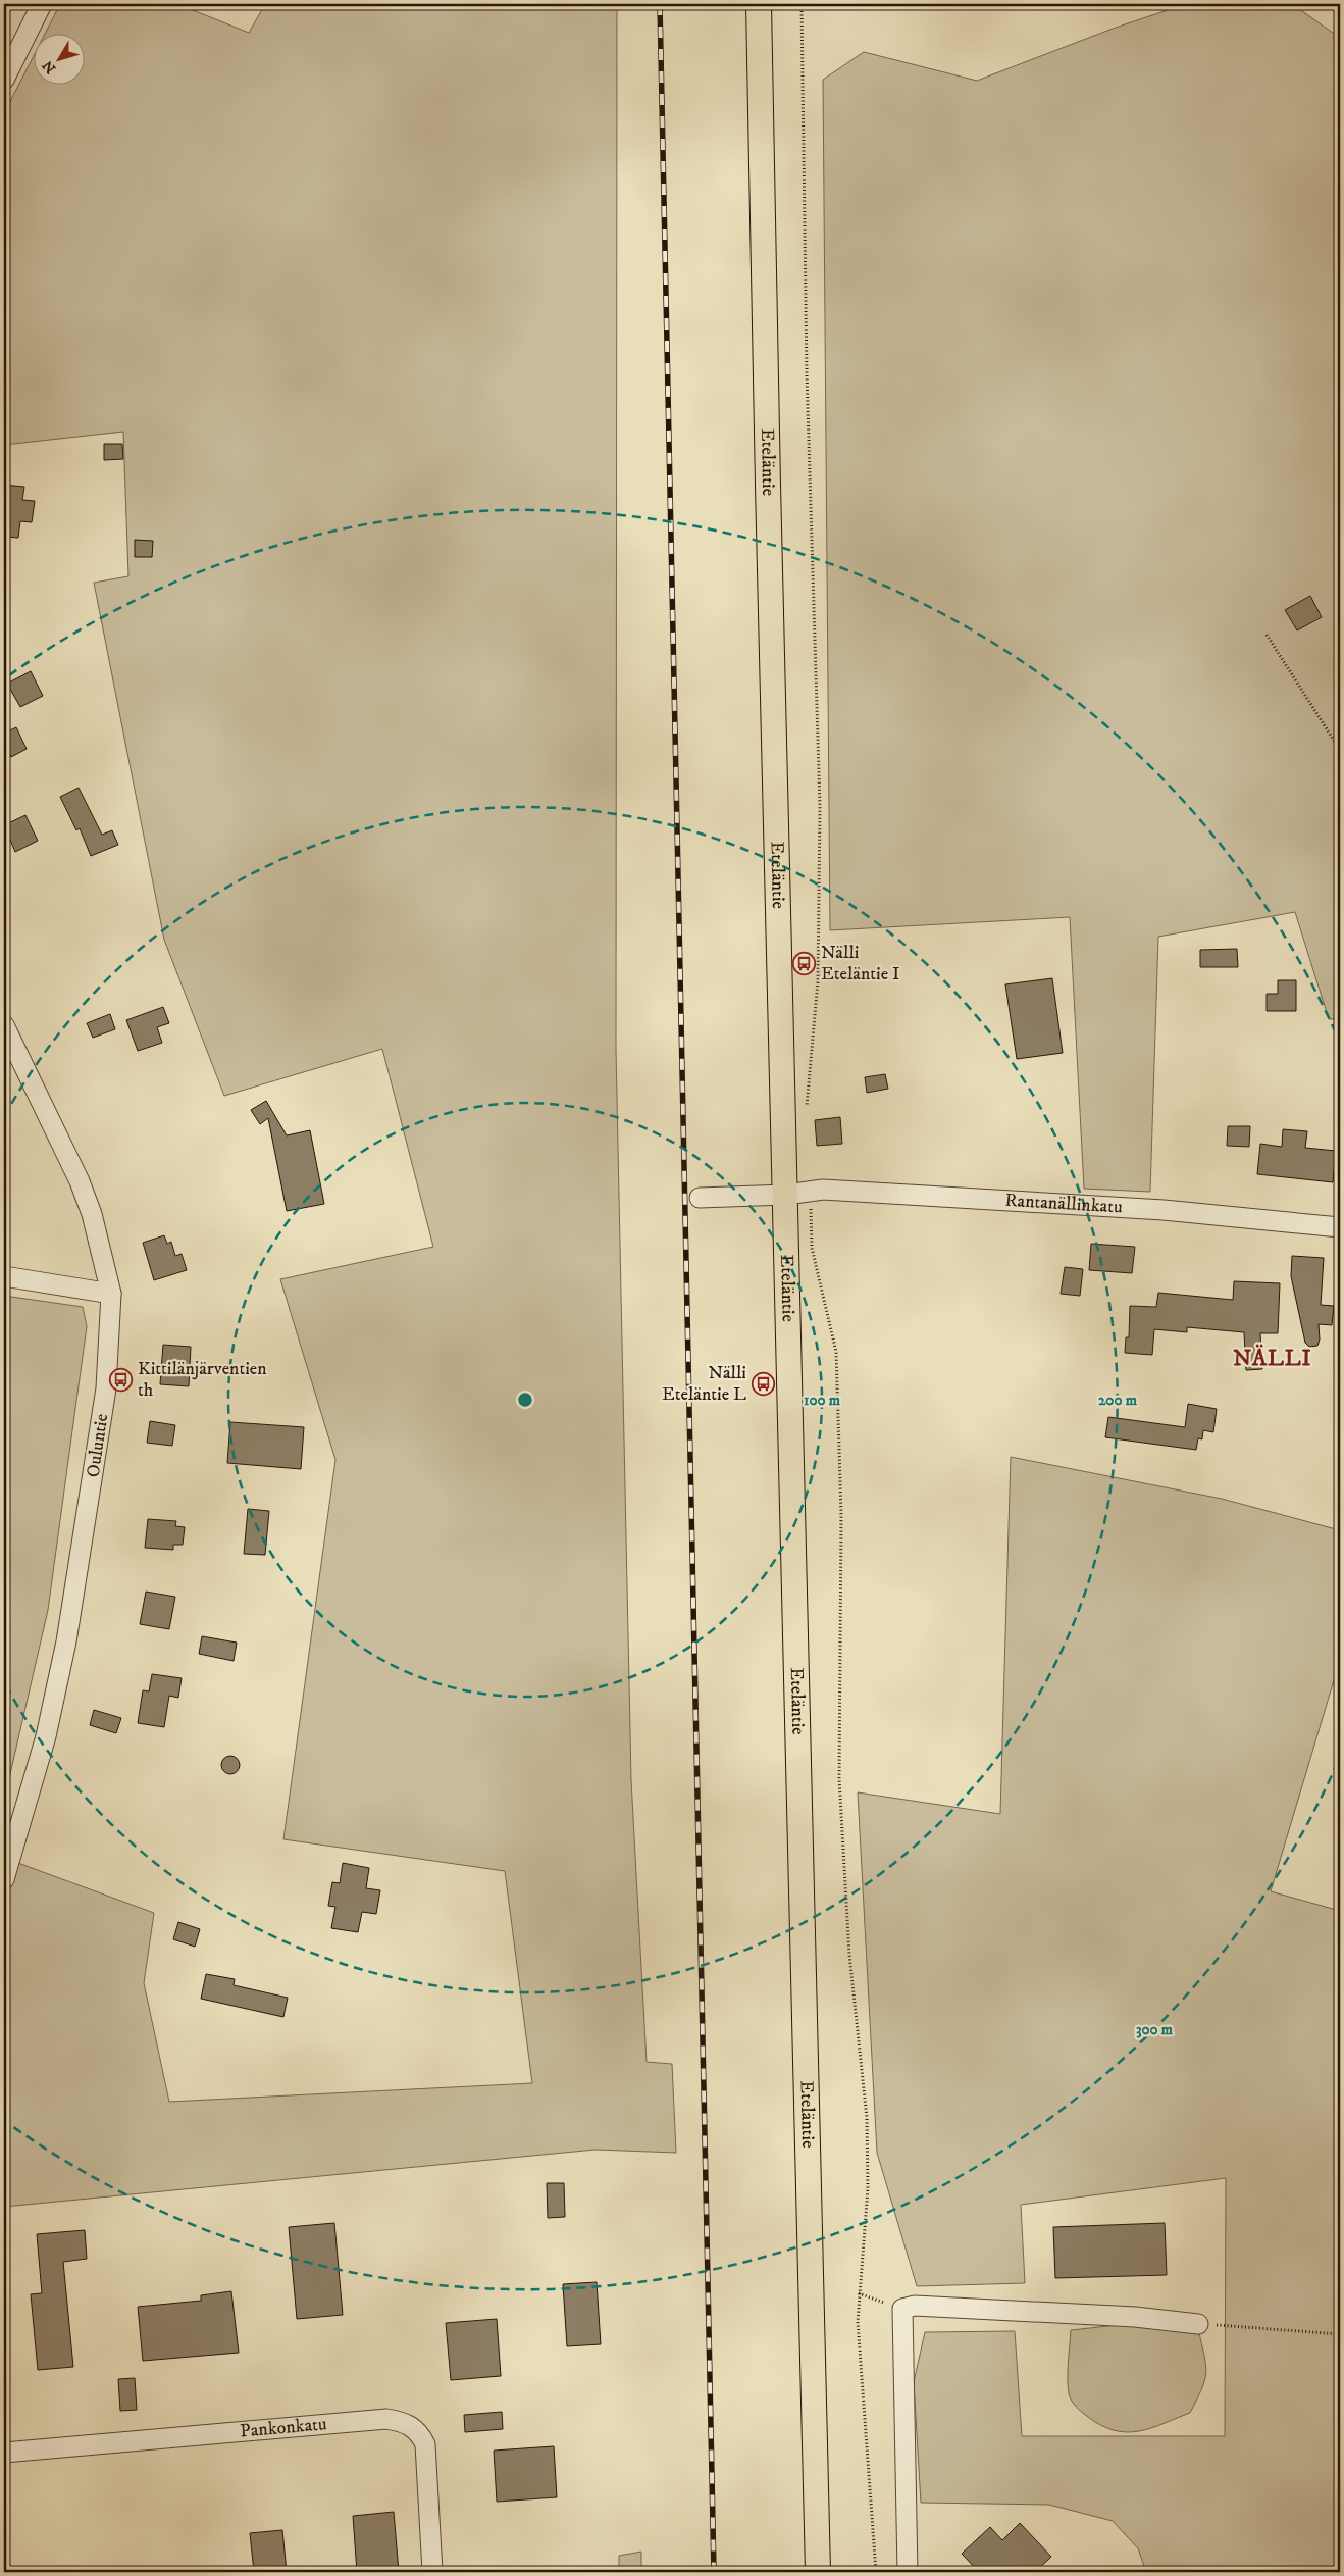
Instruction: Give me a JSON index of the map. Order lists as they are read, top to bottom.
{
  "streets": {
    "main road": ["Eteläntie"],
    "street": ["Rantanällinkatu", "Ouluntie", "Pankonkatu"]
  },
  "crossings": [
    ["Eteläntie", "Rantanällinkatu"]
  ],
  "districts": ["NÄLLI"],
  "places": {
    "bus stop": ["Nälli Eteläntie I", "Kittilänjärventien th", "Nälli Eteläntie L"]
  },
  "north": "bottom left",
  "rings": ["100 m", "200 m", "300 m"]
}
